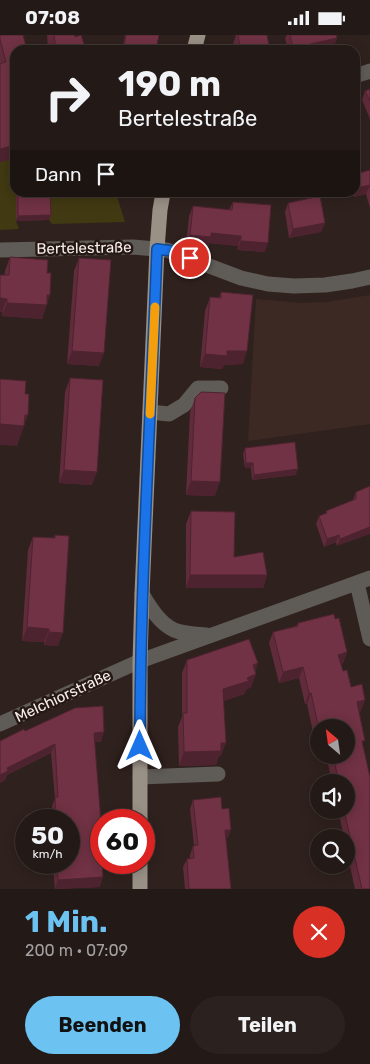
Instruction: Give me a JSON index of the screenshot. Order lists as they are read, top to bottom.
{
  "streets": {
    "street": ["Bertelestraße", "Melchiorstraße"]
  },
  "north": "top left",
  "page": {
    "status": "07:08",
    "turn": ["190 m", "Bertelestraße"],
    "then": "Dann",
    "speed": "50 km/h",
    "limit": "60",
    "heading": ["1 Min.", "200 m · 07:09"],
    "buttons": ["Beenden", "Teilen"]
  }
}
